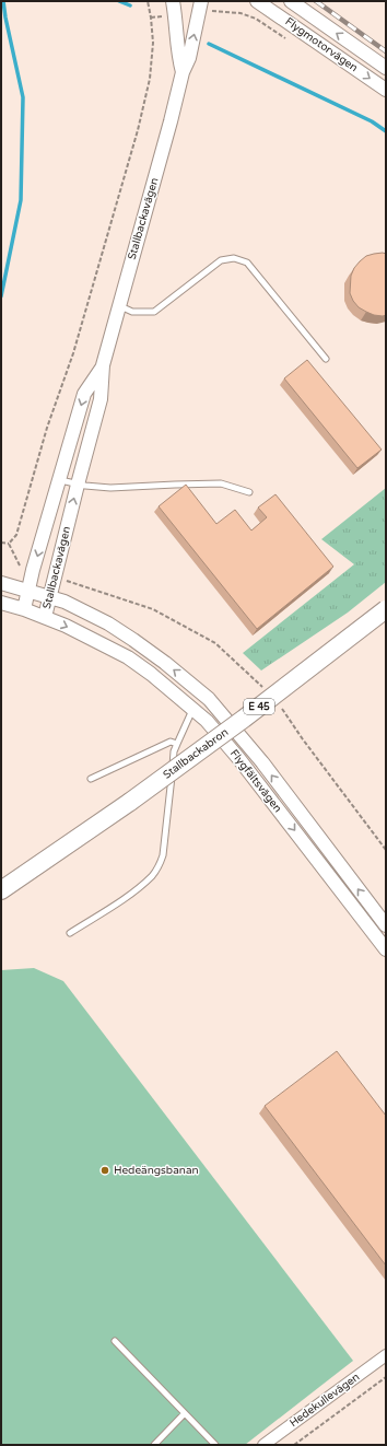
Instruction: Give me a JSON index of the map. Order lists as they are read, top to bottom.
{
  "streets": {
    "highway": ["E 45", "Stallbackabron"],
    "street": [
      "Flygmotorvägen",
      "Stallbackavägen",
      "Flygfältsvägen",
      "Hedekullevägen"
    ]
  },
  "crossings": [
    ["Stallbackavägen", "Flygfältsvägen"]
  ],
  "places": ["Hedeängsbanan"]
}
